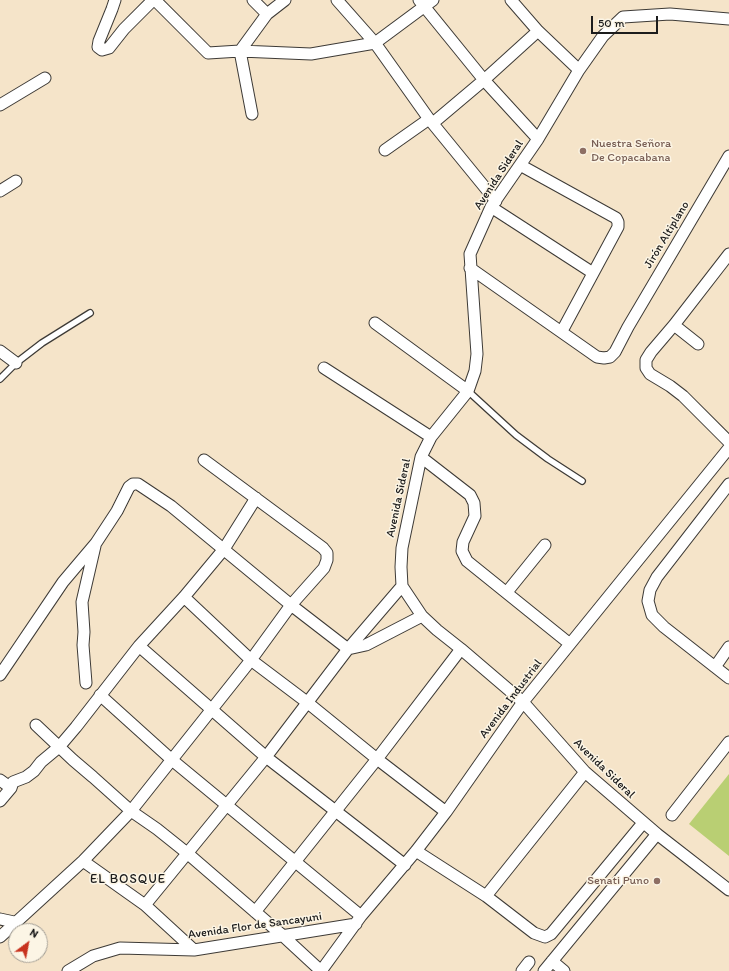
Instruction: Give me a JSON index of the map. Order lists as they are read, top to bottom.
{
  "streets": {
    "street": [
      "Avenida Sideral",
      "Jirón Altiplano",
      "Avenida Industrial",
      "Avenida Flor de Sancayuni"
    ]
  },
  "crossings": [
    ["Avenida Sideral", "Avenida Industrial"],
    ["Avenida Industrial", "Avenida Flor de Sancayuni"]
  ],
  "districts": ["EL BOSQUE"],
  "places": ["Nuestra Señora De Copacabana", "Senati Puno"],
  "scale_bar": "50 m",
  "north": "top right"
}
